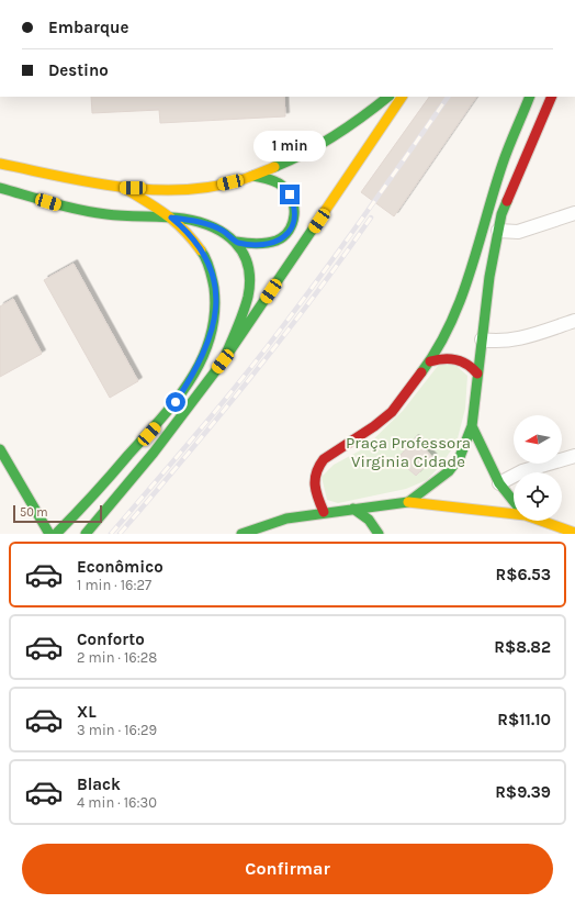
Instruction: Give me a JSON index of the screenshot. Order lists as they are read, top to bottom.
{
  "parks": ["Praça Professora Virginia Cidade"],
  "scale_bar": "50 m",
  "north": "left",
  "page": {
    "banner": ["Embarque", "Destino"],
    "bubble": "1 min",
    "scale": "50 m",
    "list": [
      {
        "name": "Econômico",
        "note": "1 min · 16:27",
        "value": "R$6.53"
      },
      {
        "name": "Conforto",
        "note": "2 min · 16:28",
        "value": "R$8.82"
      },
      {
        "name": "XL",
        "note": "3 min · 16:29",
        "value": "R$11.10"
      },
      {
        "name": "Black",
        "note": "4 min · 16:30",
        "value": "R$9.39"
      }
    ],
    "buttons": "Confirmar"
  }
}
